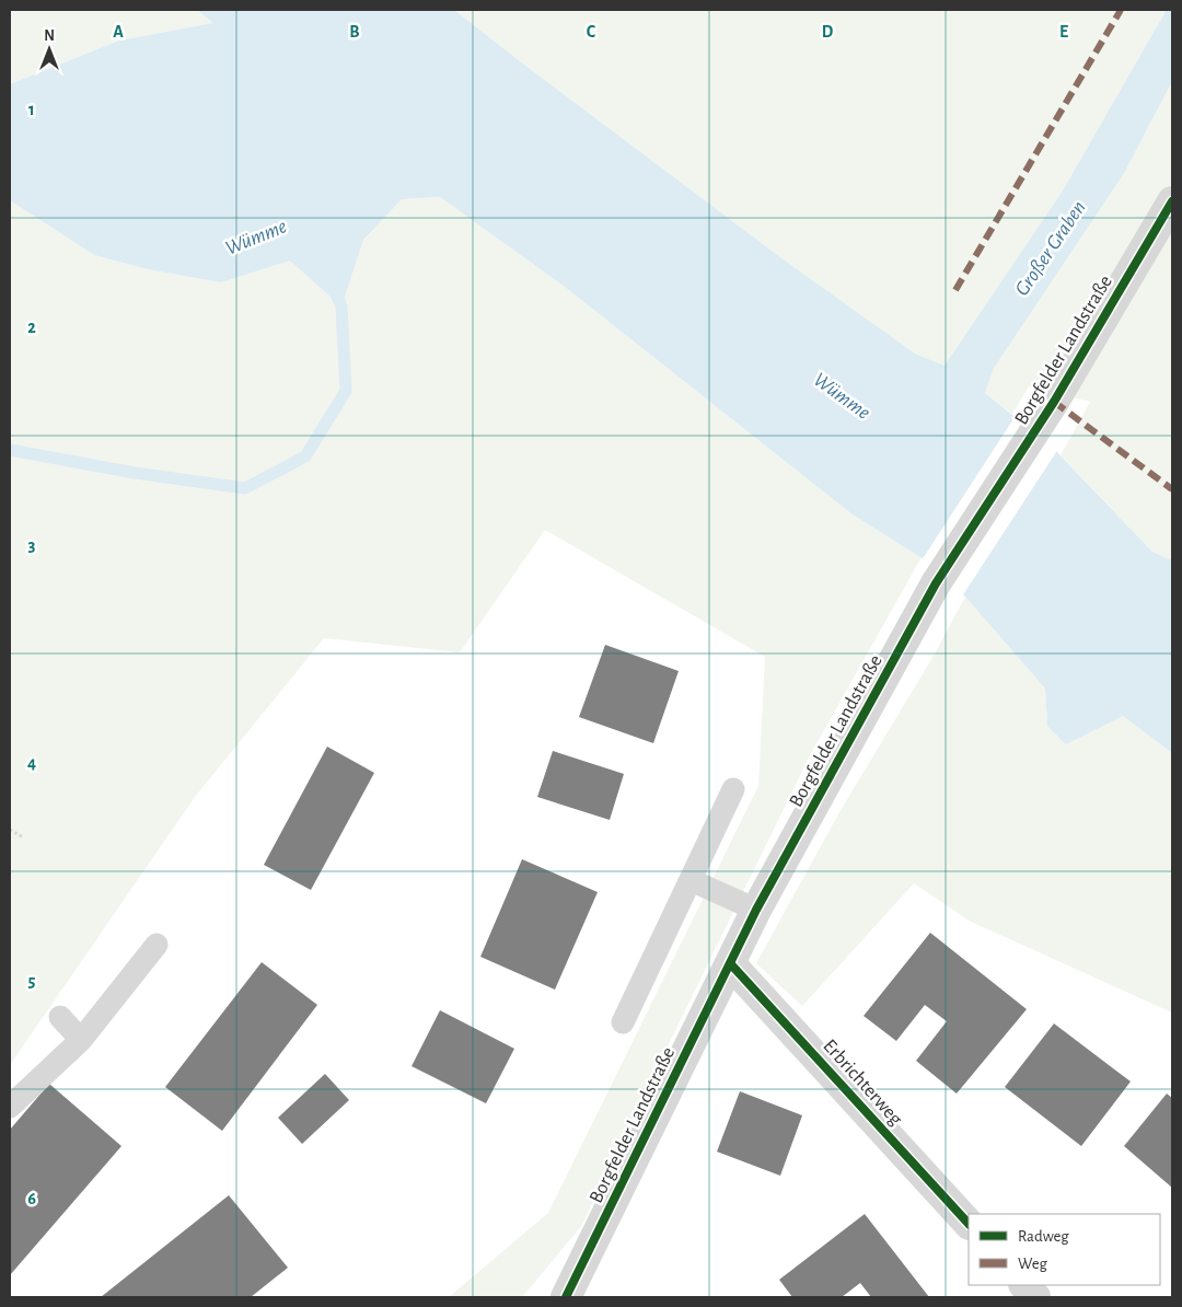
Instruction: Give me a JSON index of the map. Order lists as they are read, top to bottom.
{
  "streets": {
    "street": ["Borgfelder Landstraße", "Erbrichterweg"]
  },
  "crossings": [
    ["Borgfelder Landstraße", "Erbrichterweg"]
  ],
  "water": ["Wümme", "Großer Graben"],
  "legend": ["Radweg", "Weg"],
  "north": "top",
  "grid": {
    "columns": [
      "A",
      "B",
      "C",
      "D",
      "E"
    ],
    "rows": [
      "1",
      "2",
      "3",
      "4",
      "5",
      "6"
    ]
  }
}
